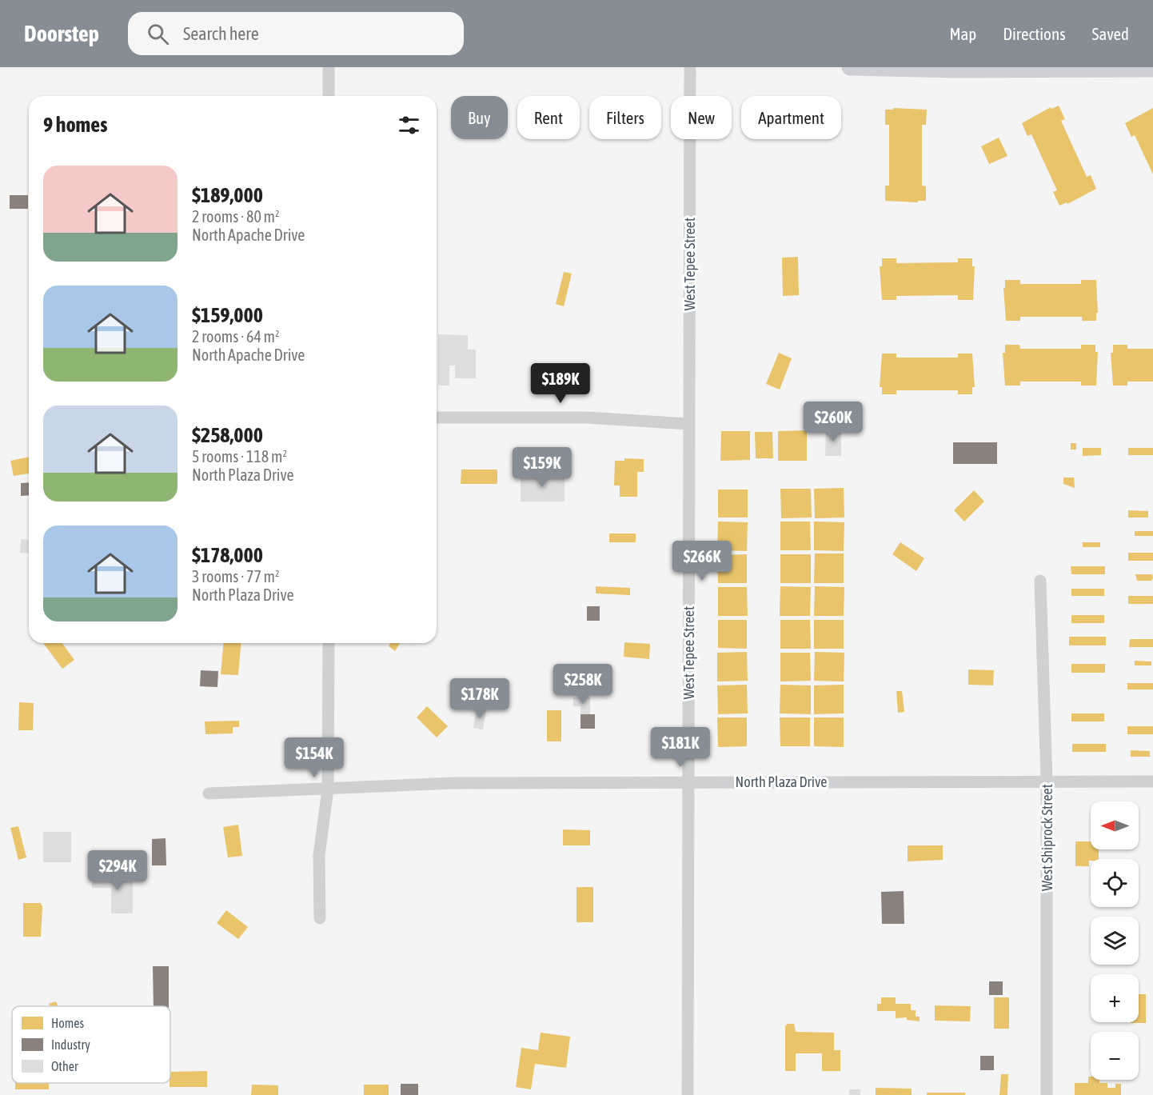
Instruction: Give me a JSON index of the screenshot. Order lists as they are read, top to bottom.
{
  "streets": {
    "street": ["West Tepee Street", "North Plaza Drive", "West Shiprock Street"]
  },
  "crossings": [
    ["West Tepee Street", "North Plaza Drive"],
    ["North Plaza Drive", "West Shiprock Street"]
  ],
  "legend": ["Homes", "Industry", "Other"],
  "north": "left",
  "page": {
    "header": "Doorstep",
    "search": "Search here",
    "nav": ["Map", "Directions", "Saved"],
    "chip": [
      "Buy",
      "Rent",
      "Filters",
      "New",
      "Apartment"
    ],
    "heading": "9 homes",
    "list": [
      {
        "name": "$189,000",
        "note": "2 rooms · 80 m² · North Apache Drive"
      },
      {
        "name": "$159,000",
        "note": "2 rooms · 64 m² · North Apache Drive"
      },
      {
        "name": "$258,000",
        "note": "5 rooms · 118 m² · North Plaza Drive"
      },
      {
        "name": "$178,000",
        "note": "3 rooms · 77 m² · North Plaza Drive"
      }
    ],
    "price": [
      "$189K",
      "$260K",
      "$159K",
      "$266K",
      "$258K",
      "$178K",
      "$181K",
      "$154K",
      "$294K"
    ],
    "map_buttons": ["+", "−"]
  }
}
